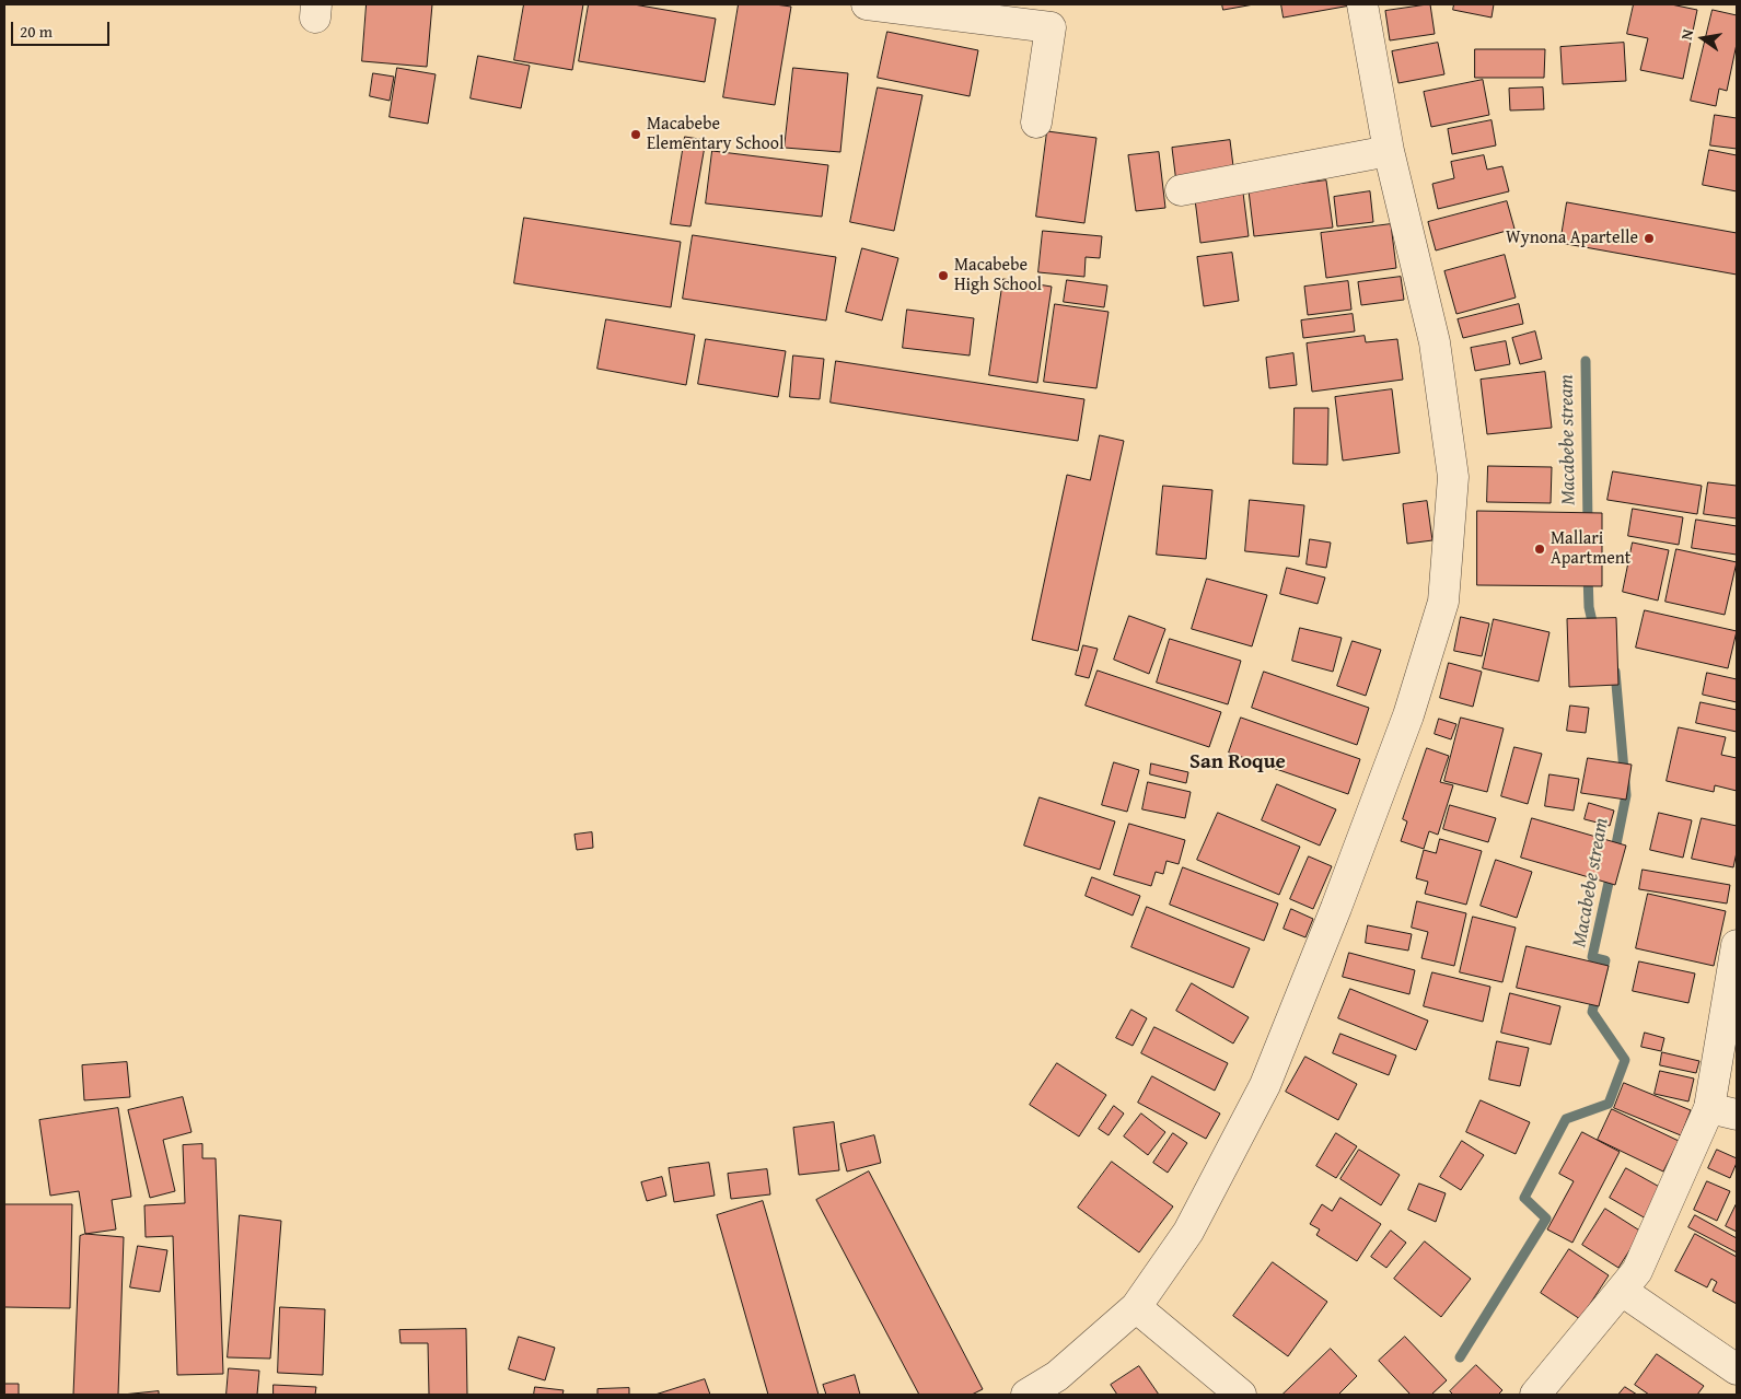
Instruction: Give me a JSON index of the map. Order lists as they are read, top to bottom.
{
  "districts": ["San Roque"],
  "water": ["Macabebe stream"],
  "places": [
    "Macabebe Elementary School",
    "Wynona Apartelle",
    "Macabebe High School",
    "Mallari Apartment"
  ],
  "scale_bar": "20 m",
  "north": "left"
}
